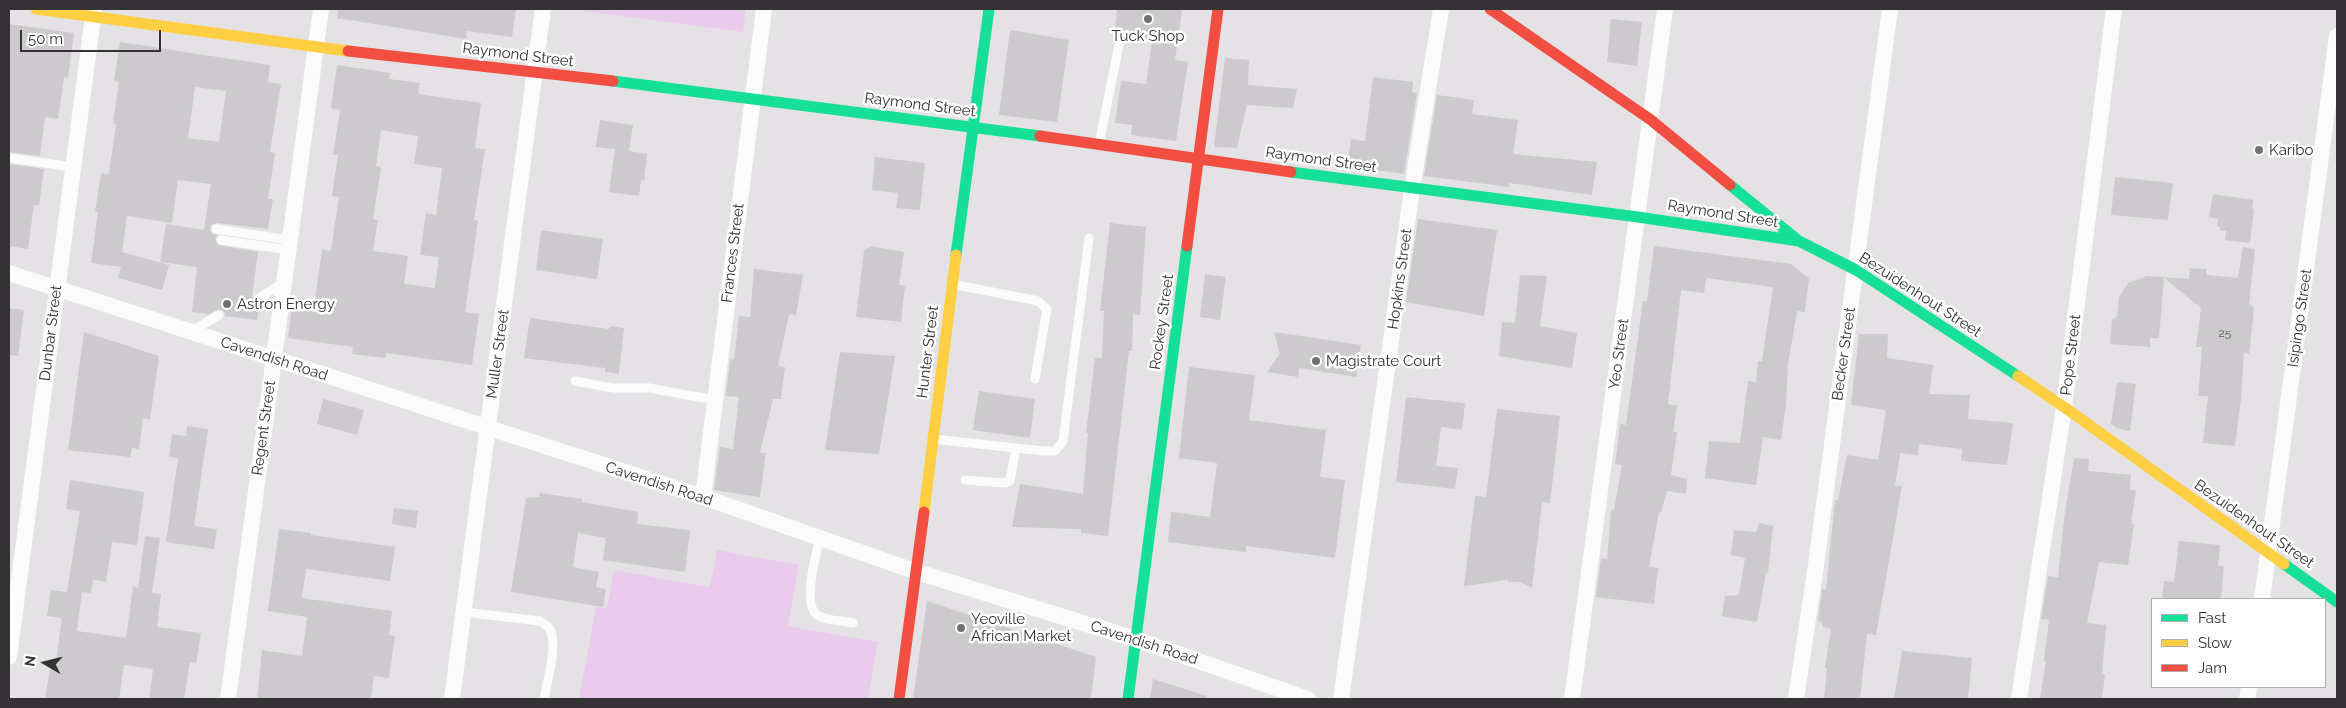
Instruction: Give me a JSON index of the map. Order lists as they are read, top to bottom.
{
  "streets": {
    "street": [
      "Raymond Street",
      "Frances Street",
      "Hopkins Street",
      "Bezuidenhout Street",
      "Isipingo Street",
      "Rockey Street",
      "Dunbar Street",
      "Hunter Street",
      "Muller Street",
      "Yeo Street",
      "Becker Street",
      "Pope Street",
      "Cavendish Road",
      "Regent Street"
    ]
  },
  "crossings": [
    ["Raymond Street", "Frances Street"],
    ["Raymond Street", "Hopkins Street"],
    ["Raymond Street", "Bezuidenhout Street"],
    ["Raymond Street", "Rockey Street"],
    ["Raymond Street", "Dunbar Street"],
    ["Raymond Street", "Hunter Street"],
    ["Raymond Street", "Muller Street"],
    ["Raymond Street", "Yeo Street"],
    ["Raymond Street", "Regent Street"],
    ["Frances Street", "Cavendish Road"],
    ["Bezuidenhout Street", "Isipingo Street"],
    ["Bezuidenhout Street", "Yeo Street"],
    ["Bezuidenhout Street", "Becker Street"],
    ["Bezuidenhout Street", "Pope Street"],
    ["Rockey Street", "Cavendish Road"],
    ["Dunbar Street", "Cavendish Road"],
    ["Hunter Street", "Cavendish Road"],
    ["Muller Street", "Cavendish Road"],
    ["Cavendish Road", "Regent Street"]
  ],
  "places": [
    "Tuck Shop",
    "Karibo",
    "Astron Energy",
    "Magistrate Court",
    "Yeoville African Market"
  ],
  "house_numbers": ["25"],
  "legend": ["Fast", "Slow", "Jam"],
  "scale_bar": "50 m",
  "north": "left"
}
